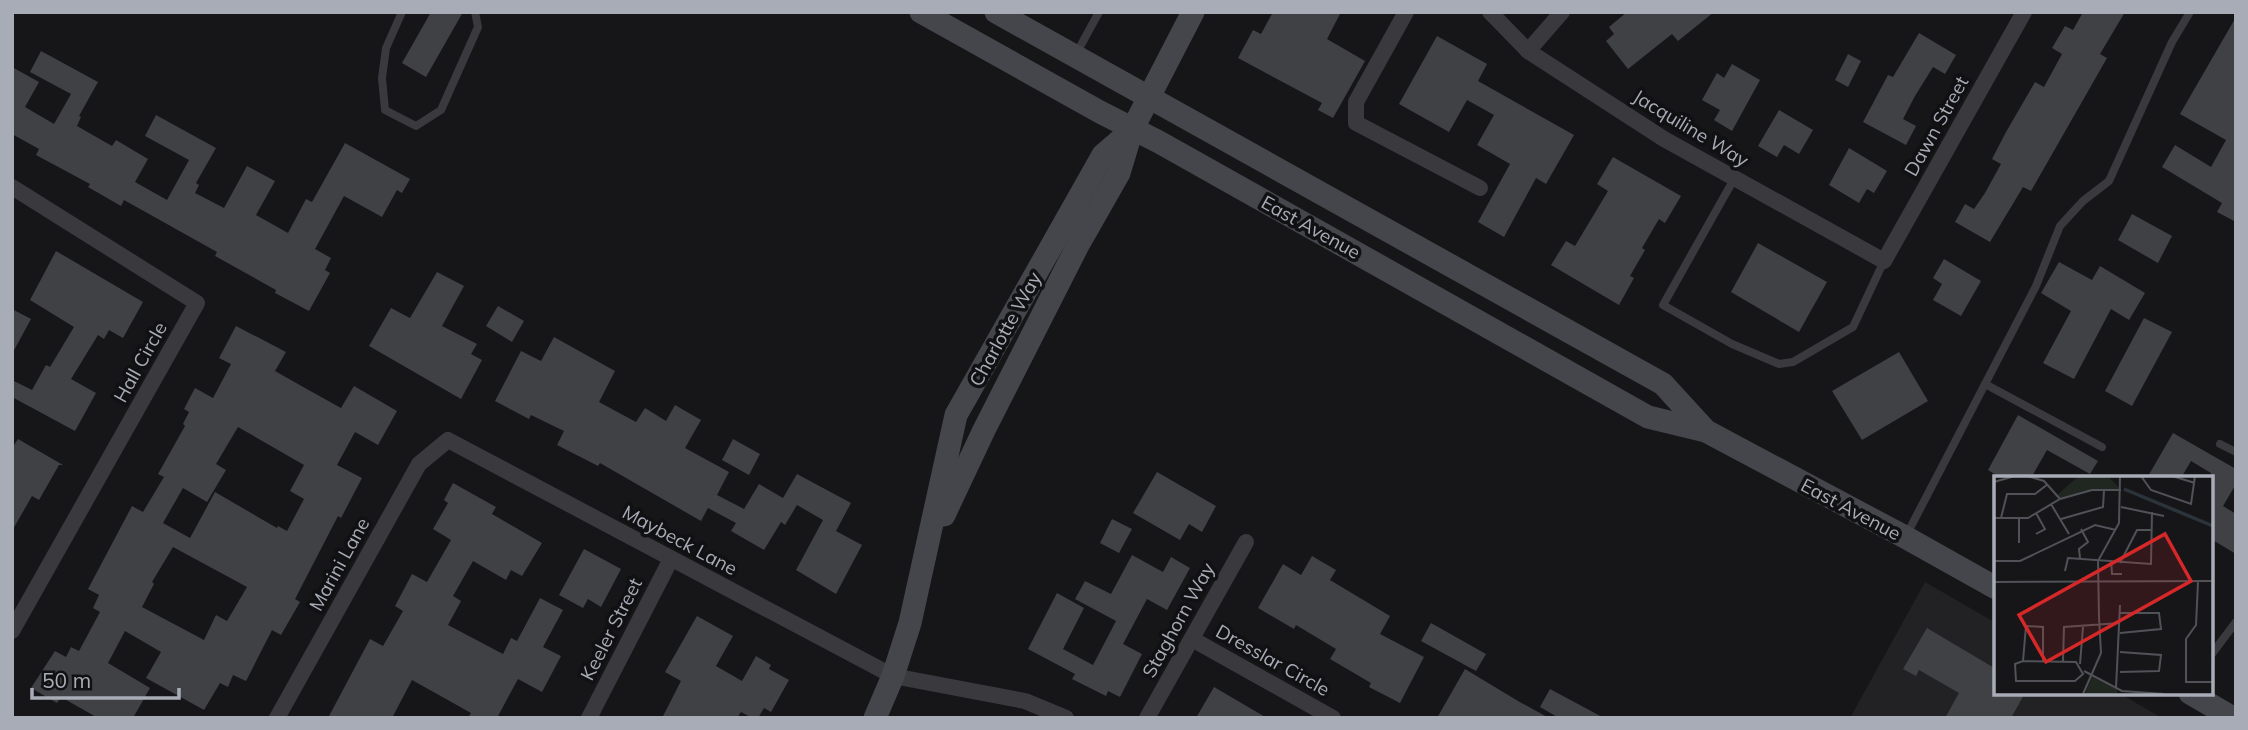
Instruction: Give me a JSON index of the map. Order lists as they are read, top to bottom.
{
  "streets": {
    "main road": ["East Avenue", "Charlotte Way"],
    "street": [
      "Dawn Street",
      "Jacquiline Way",
      "Hall Circle",
      "Maybeck Lane",
      "Marini Lane",
      "Staghorn Way",
      "Keeler Street",
      "Dresslar Circle"
    ]
  },
  "crossings": [
    ["Dawn Street", "Jacquiline Way"],
    ["East Avenue", "Charlotte Way"],
    ["Charlotte Way", "Maybeck Lane"],
    ["Maybeck Lane", "Marini Lane"],
    ["Maybeck Lane", "Keeler Street"],
    ["Staghorn Way", "Dresslar Circle"]
  ],
  "scale_bar": "50 m"
}
